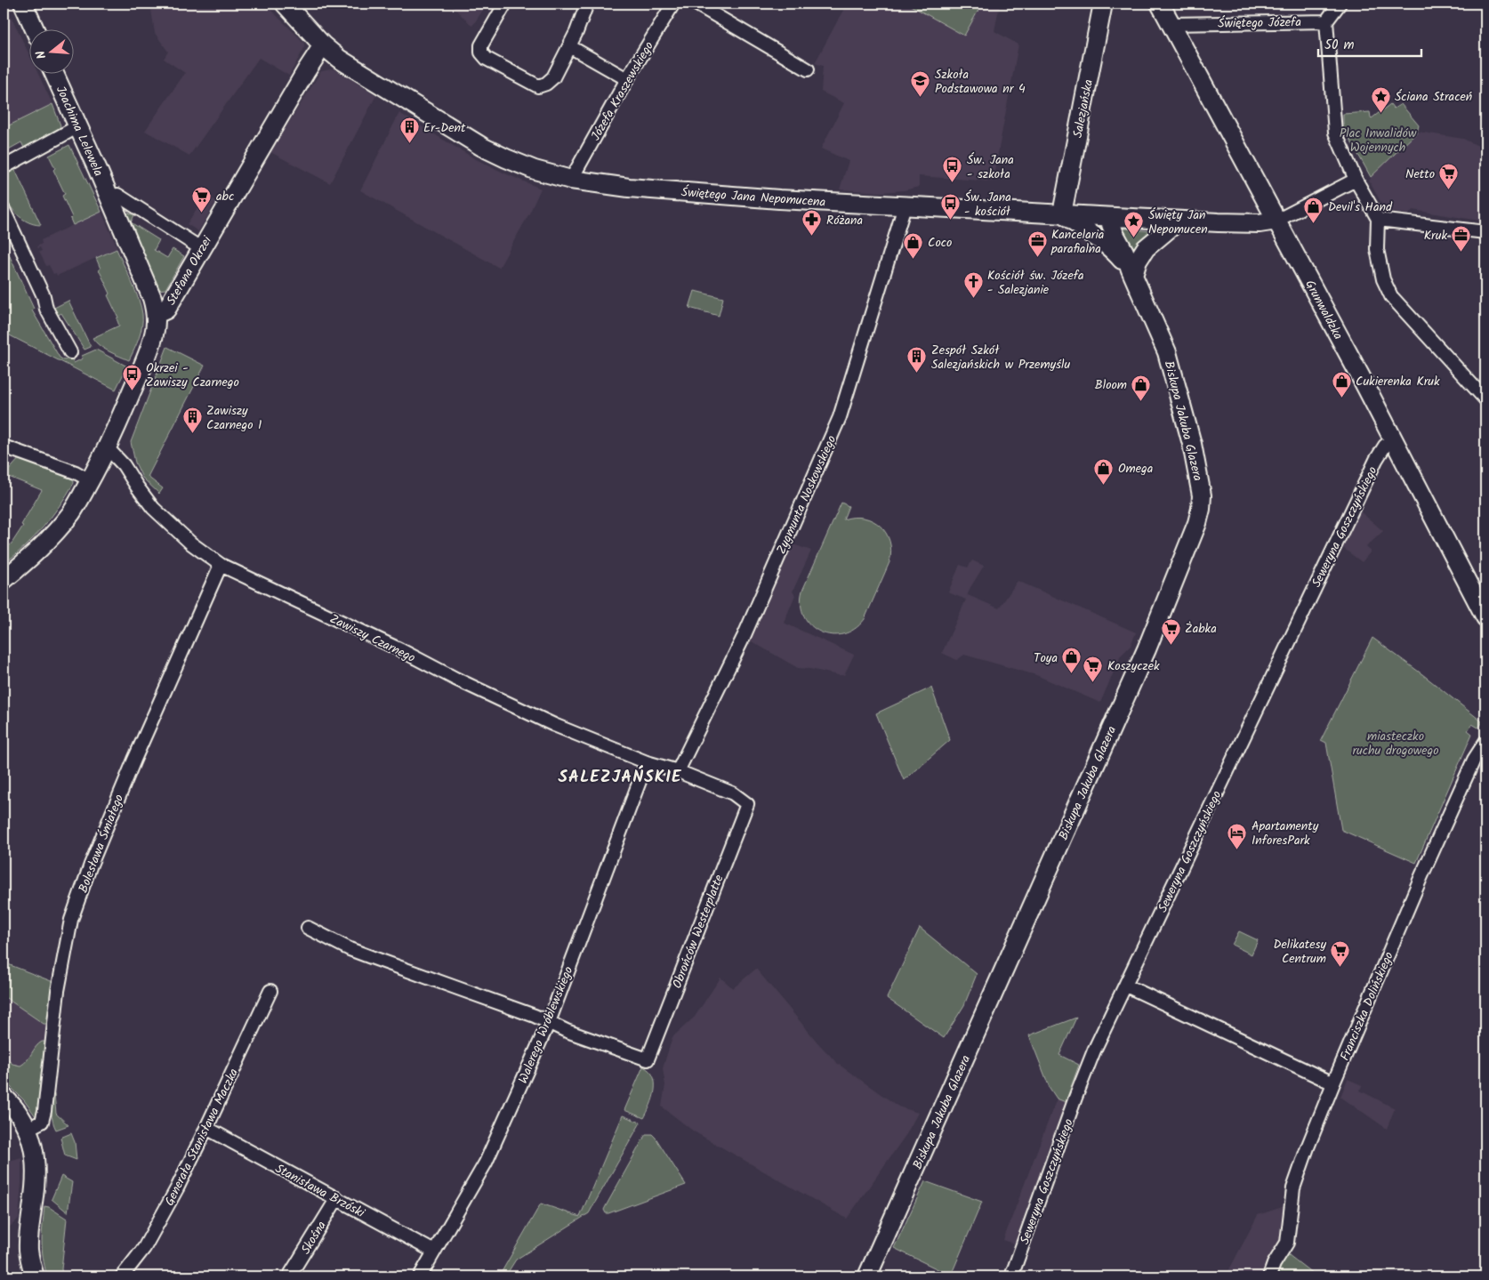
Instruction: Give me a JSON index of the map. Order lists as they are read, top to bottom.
{
  "streets": {
    "street": [
      "Świętego Józefa",
      "Józefa Kraszewskiego",
      "Salezjańska",
      "Joachima Lelewela",
      "Świętego Jana Nepomucena",
      "Stefana Okrzei",
      "Grunwaldzka",
      "Biskupa Jakuba Glazera",
      "Zygmunta Noskowskiego",
      "Seweryna Goszczyńskiego",
      "Zawiszy Czarnego",
      "Bolesława Śmiałego",
      "Obrońców Westerplatte",
      "Franciszka Dolińskiego",
      "Walerego Wróblewskiego",
      "Generała Stanisława Maczka",
      "Stanisława Brzóski",
      "Skośna"
    ]
  },
  "crossings": [
    ["Świętego Józefa", "Grunwaldzka"],
    ["Józefa Kraszewskiego", "Świętego Jana Nepomucena"],
    ["Salezjańska", "Świętego Jana Nepomucena"],
    ["Salezjańska", "Biskupa Jakuba Glazera"],
    ["Joachima Lelewela", "Stefana Okrzei"],
    ["Świętego Jana Nepomucena", "Stefana Okrzei"],
    ["Świętego Jana Nepomucena", "Grunwaldzka"],
    ["Świętego Jana Nepomucena", "Biskupa Jakuba Glazera"],
    ["Świętego Jana Nepomucena", "Zygmunta Noskowskiego"],
    ["Stefana Okrzei", "Zawiszy Czarnego"],
    ["Grunwaldzka", "Seweryna Goszczyńskiego"],
    ["Zygmunta Noskowskiego", "Zawiszy Czarnego"],
    ["Zawiszy Czarnego", "Bolesława Śmiałego"],
    ["Zawiszy Czarnego", "Obrońców Westerplatte"],
    ["Zawiszy Czarnego", "Walerego Wróblewskiego"],
    ["Obrońców Westerplatte", "Walerego Wróblewskiego"],
    ["Walerego Wróblewskiego", "Stanisława Brzóski"],
    ["Generała Stanisława Maczka", "Stanisława Brzóski"],
    ["Stanisława Brzóski", "Skośna"]
  ],
  "districts": ["SALEZJAŃSKIE"],
  "parks": ["Plac Inwalidów Wojennych", "miasteczko ruchu drogowego"],
  "places": {
    "school or university": ["Szkoła Podstawowa nr 4"],
    "place": ["Ściana Straceń", "Święty Jan Nepomucen"],
    "building": ["Er-Dent", "Zespół Szkół Salezjańskich w Przemyślu", "Zawiszy Czarnego 1"],
    "bus stop": ["Św. Jana - szkoła", "Św. Jana - kościół", "Okrzei - Zawiszy Czarnego"],
    "supermarket": [
      "Netto",
      "abc",
      "Żabka",
      "Koszyczek",
      "Delikatesy Centrum"
    ],
    "shop": [
      "Devil's Hand",
      "Coco",
      "Cukierenka Kruk",
      "Bloom",
      "Omega",
      "Toya"
    ],
    "pharmacy": ["Różana"],
    "office": ["Kruk", "Kancelaria parafialna"],
    "church": ["Kościół św. Józefa - Salezjanie"],
    "hotel": ["Apartamenty InforesPark"]
  },
  "scale_bar": "50 m",
  "north": "left"
}
